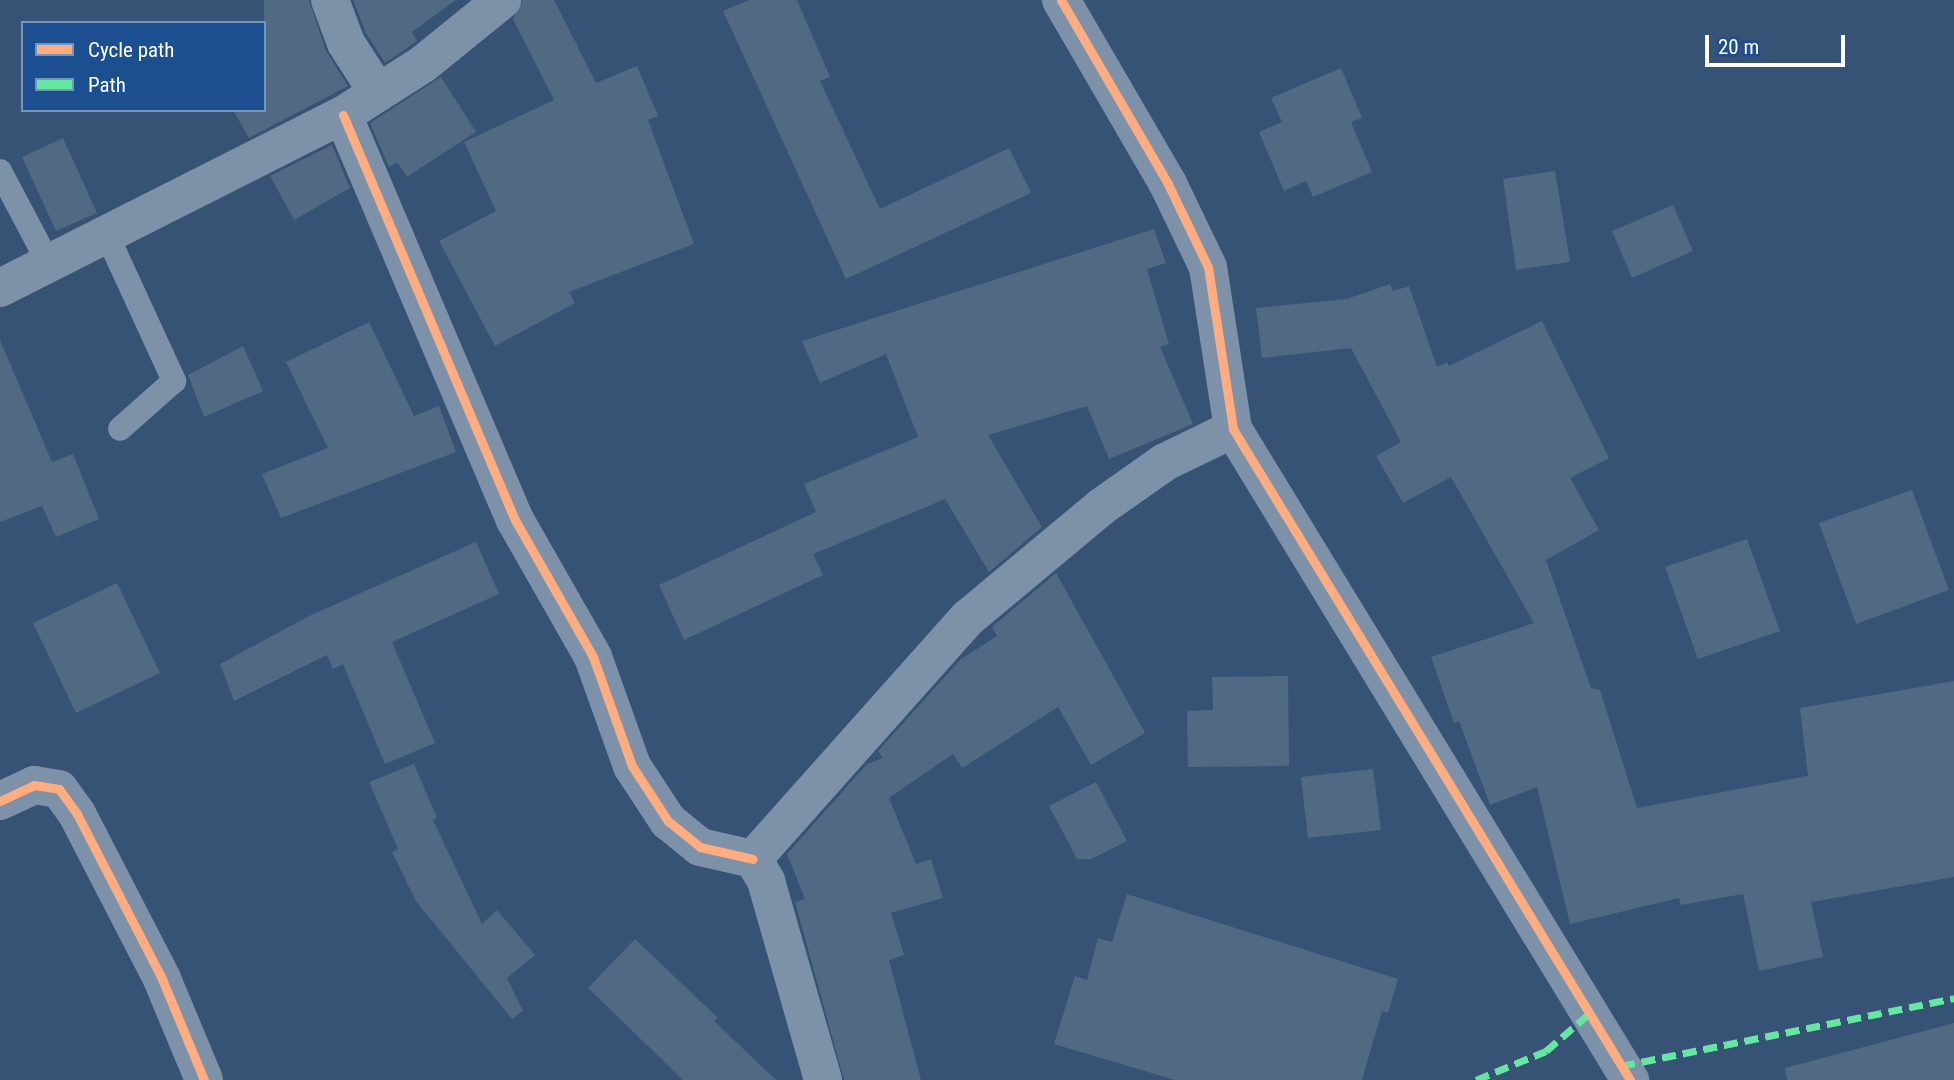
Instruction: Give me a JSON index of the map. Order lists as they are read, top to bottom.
{
  "legend": ["Cycle path", "Path"],
  "scale_bar": "20 m"
}
